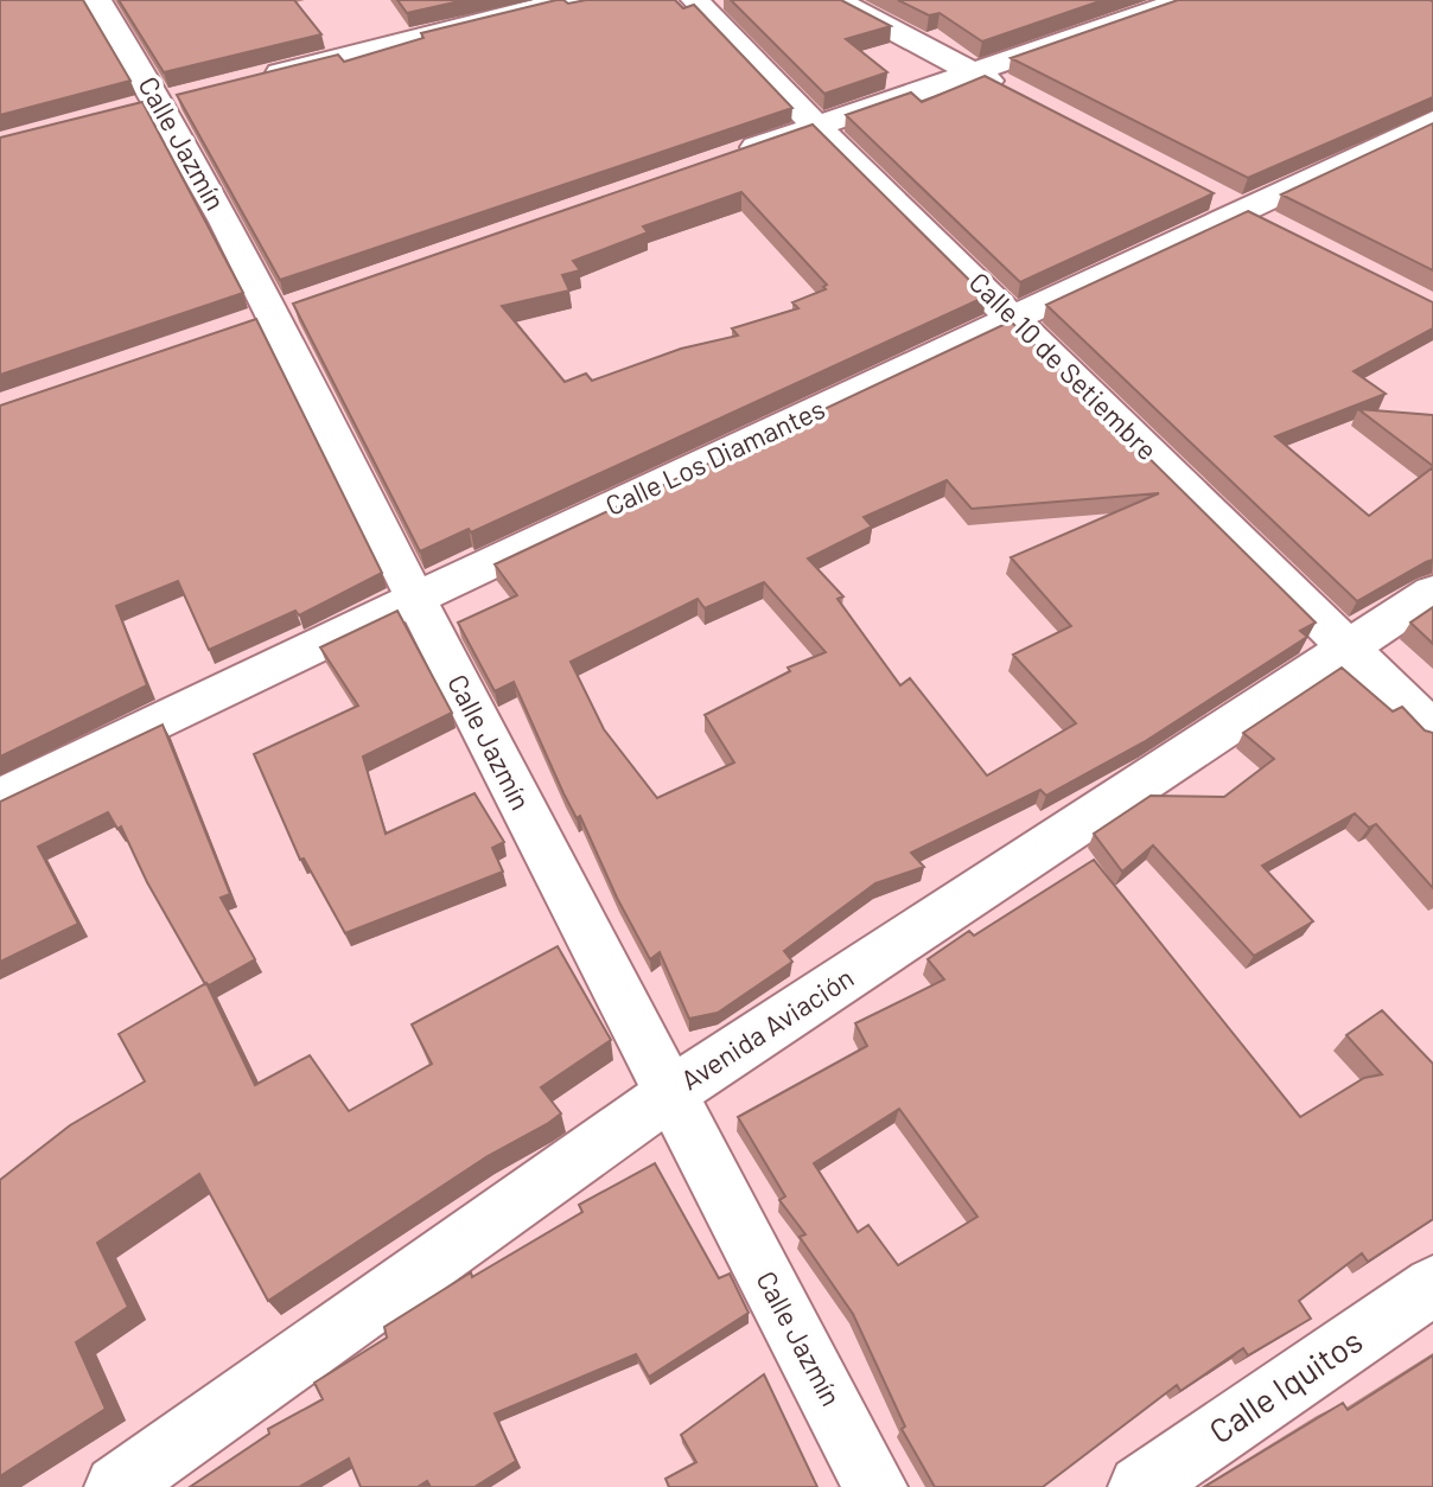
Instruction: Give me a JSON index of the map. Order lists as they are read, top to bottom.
{
  "streets": {
    "street": [
      "Calle Jazmín",
      "Calle 10 de Setiembre",
      "Calle Los Diamantes",
      "Avenida Aviación",
      "Calle Iquitos"
    ]
  },
  "crossings": [
    ["Calle Jazmín", "Calle Los Diamantes"],
    ["Calle Jazmín", "Avenida Aviación"],
    ["Calle 10 de Setiembre", "Calle Los Diamantes"],
    ["Calle 10 de Setiembre", "Avenida Aviación"]
  ]
}
